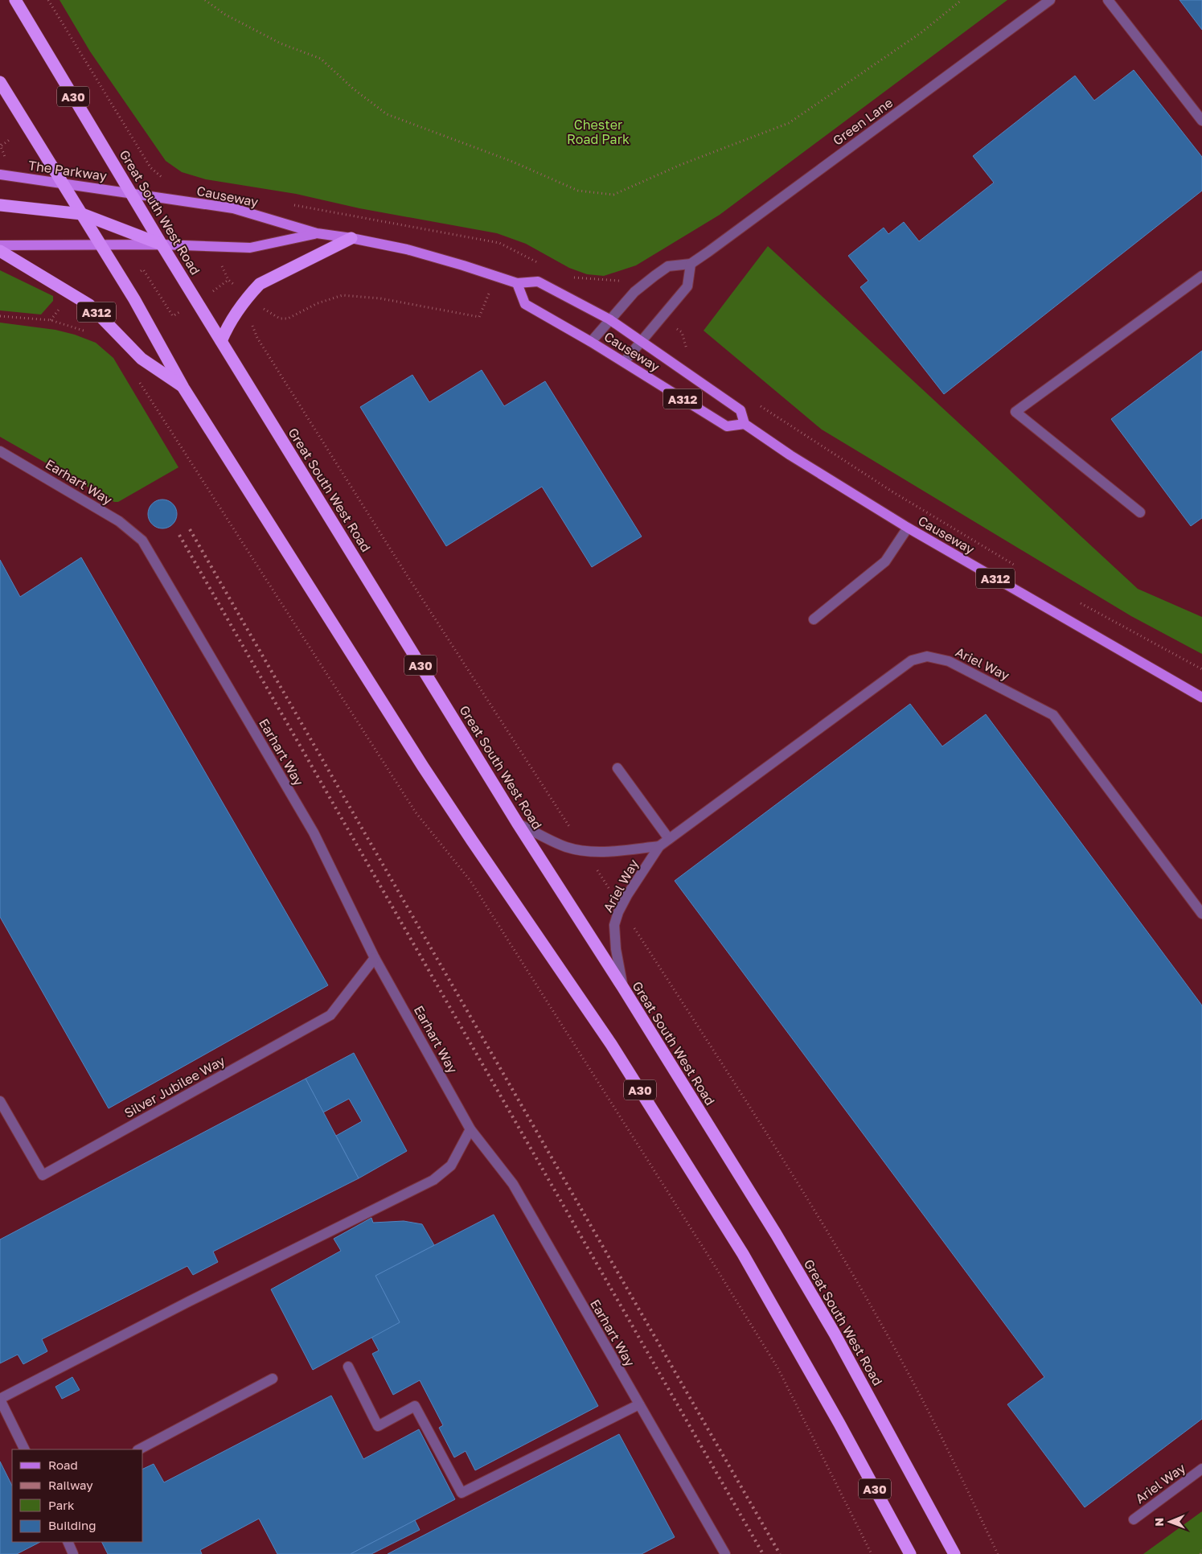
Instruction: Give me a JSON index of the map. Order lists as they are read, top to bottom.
{
  "streets": {
    "highway": ["A30", "Great South West Road", "A312"],
    "main road": ["The Parkway", "Causeway"],
    "street": [
      "Green Lane",
      "Earhart Way",
      "Ariel Way",
      "Silver Jubilee Way"
    ]
  },
  "crossings": [
    ["A30", "The Parkway"],
    ["A30", "Causeway"],
    ["A30", "A312"],
    ["The Parkway", "Causeway"],
    ["The Parkway", "Great South West Road"],
    ["Causeway", "Great South West Road"],
    ["Great South West Road", "Ariel Way"],
    ["Earhart Way", "Silver Jubilee Way"]
  ],
  "parks": ["Chester Road Park"],
  "legend": [
    "Road",
    "Railway",
    "Park",
    "Building"
  ],
  "north": "left"
}
